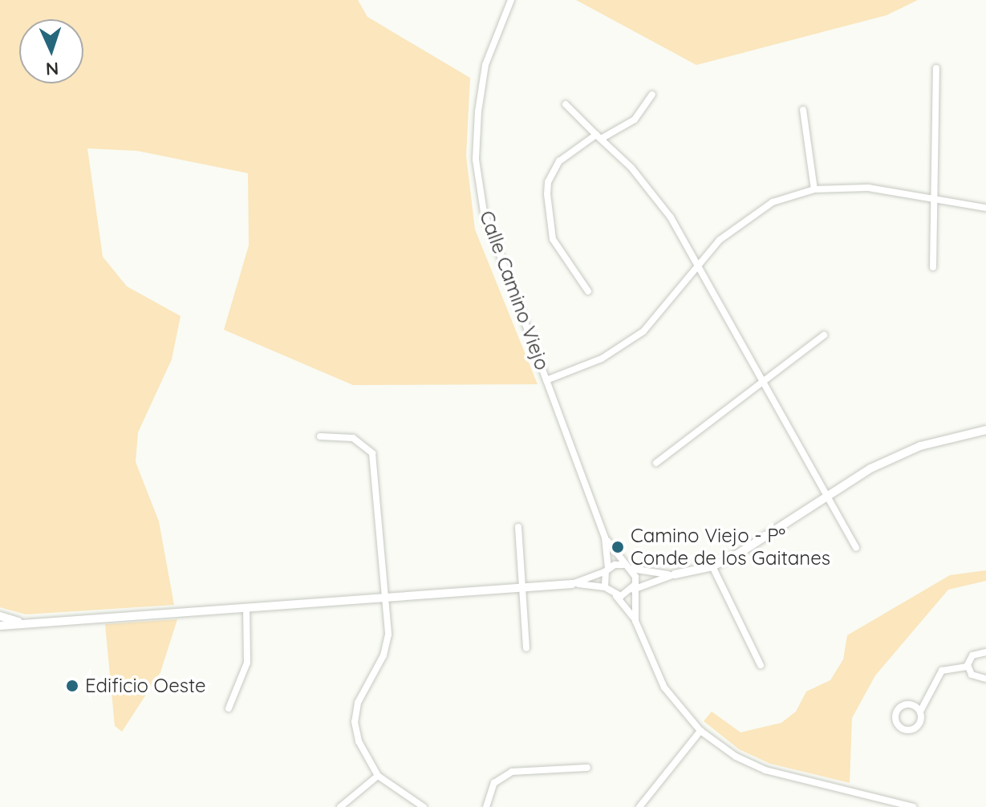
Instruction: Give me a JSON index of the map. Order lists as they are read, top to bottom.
{
  "streets": {
    "street": ["Calle Camino Viejo"]
  },
  "places": ["Camino Viejo - Pº Conde de los Gaitanes", "Edificio Oeste"],
  "north": "bottom"
}
